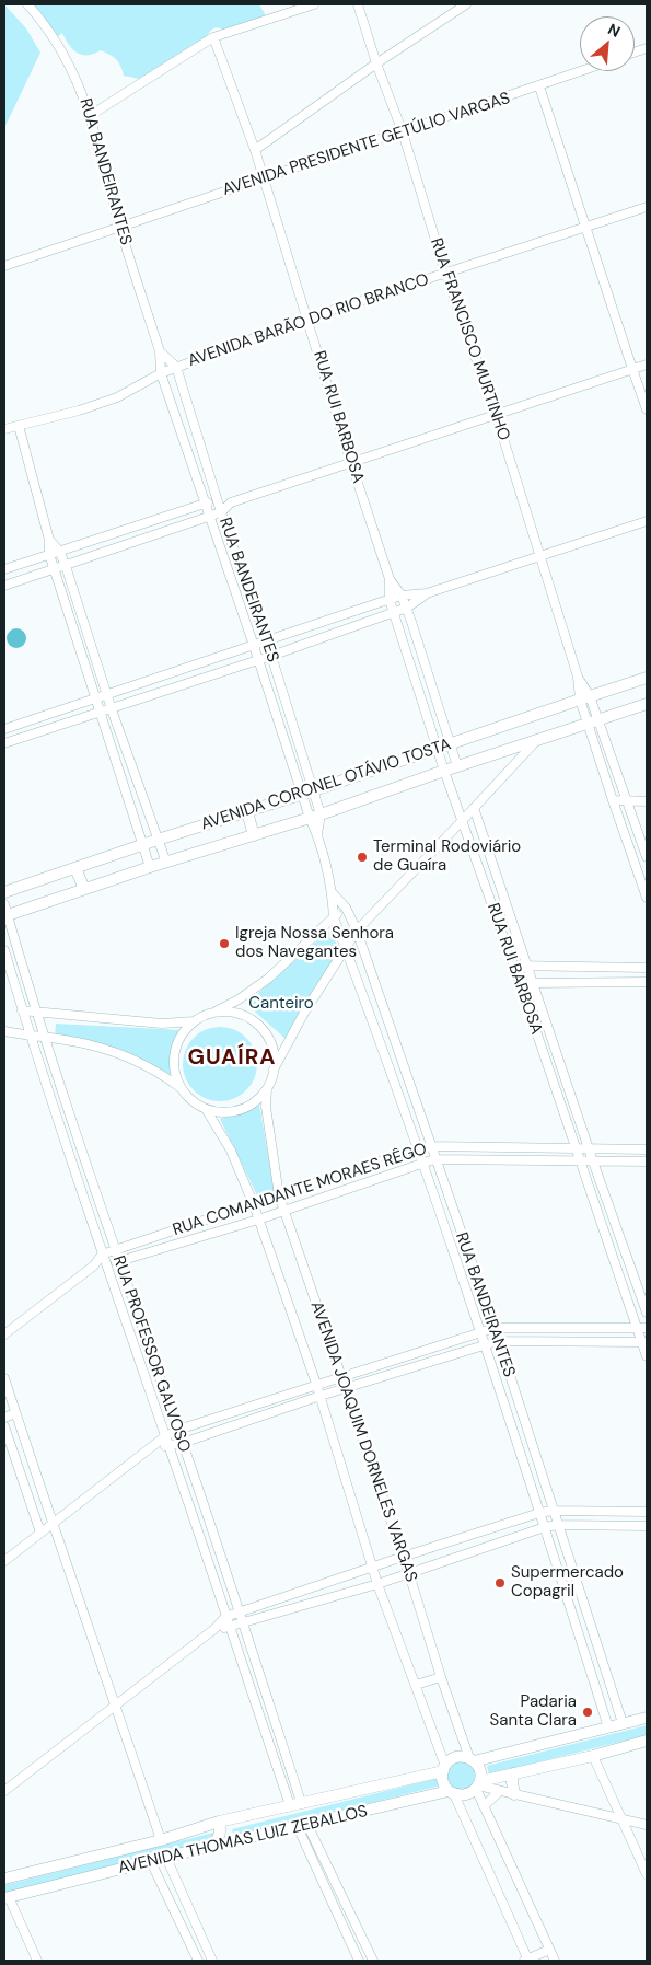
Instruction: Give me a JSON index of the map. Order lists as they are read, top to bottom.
{
  "streets": {
    "main road": ["AVENIDA CORONEL OTÁVIO TOSTA", "AVENIDA JOAQUIM DORNELES VARGAS", "AVENIDA THOMAS LUIZ ZEBALLOS"],
    "street": [
      "AVENIDA PRESIDENTE GETÚLIO VARGAS",
      "RUA BANDEIRANTES",
      "AVENIDA BARÃO DO RIO BRANCO",
      "RUA FRANCISCO MURTINHO",
      "RUA RUI BARBOSA",
      "RUA COMANDANTE MORAES RÊGO",
      "RUA PROFESSOR GALVOSO"
    ]
  },
  "crossings": [
    ["AVENIDA PRESIDENTE GETÚLIO VARGAS", "RUA BANDEIRANTES"],
    ["AVENIDA PRESIDENTE GETÚLIO VARGAS", "RUA FRANCISCO MURTINHO"],
    ["AVENIDA PRESIDENTE GETÚLIO VARGAS", "RUA RUI BARBOSA"],
    ["RUA BANDEIRANTES", "AVENIDA BARÃO DO RIO BRANCO"],
    ["RUA BANDEIRANTES", "AVENIDA CORONEL OTÁVIO TOSTA"],
    ["RUA BANDEIRANTES", "RUA COMANDANTE MORAES RÊGO"],
    ["RUA BANDEIRANTES", "AVENIDA THOMAS LUIZ ZEBALLOS"],
    ["AVENIDA BARÃO DO RIO BRANCO", "RUA FRANCISCO MURTINHO"],
    ["AVENIDA BARÃO DO RIO BRANCO", "RUA RUI BARBOSA"],
    ["RUA FRANCISCO MURTINHO", "AVENIDA CORONEL OTÁVIO TOSTA"],
    ["RUA RUI BARBOSA", "AVENIDA CORONEL OTÁVIO TOSTA"],
    ["RUA RUI BARBOSA", "RUA COMANDANTE MORAES RÊGO"],
    ["AVENIDA CORONEL OTÁVIO TOSTA", "RUA PROFESSOR GALVOSO"],
    ["RUA COMANDANTE MORAES RÊGO", "RUA PROFESSOR GALVOSO"],
    ["RUA COMANDANTE MORAES RÊGO", "AVENIDA JOAQUIM DORNELES VARGAS"],
    ["RUA PROFESSOR GALVOSO", "AVENIDA THOMAS LUIZ ZEBALLOS"],
    ["AVENIDA JOAQUIM DORNELES VARGAS", "AVENIDA THOMAS LUIZ ZEBALLOS"]
  ],
  "districts": ["GUAÍRA"],
  "parks": ["Canteiro"],
  "places": [
    "Terminal Rodoviário de Guaíra",
    "Igreja Nossa Senhora dos Navegantes",
    "Supermercado Copagril",
    "Padaria Santa Clara"
  ],
  "north": "top right"
}
